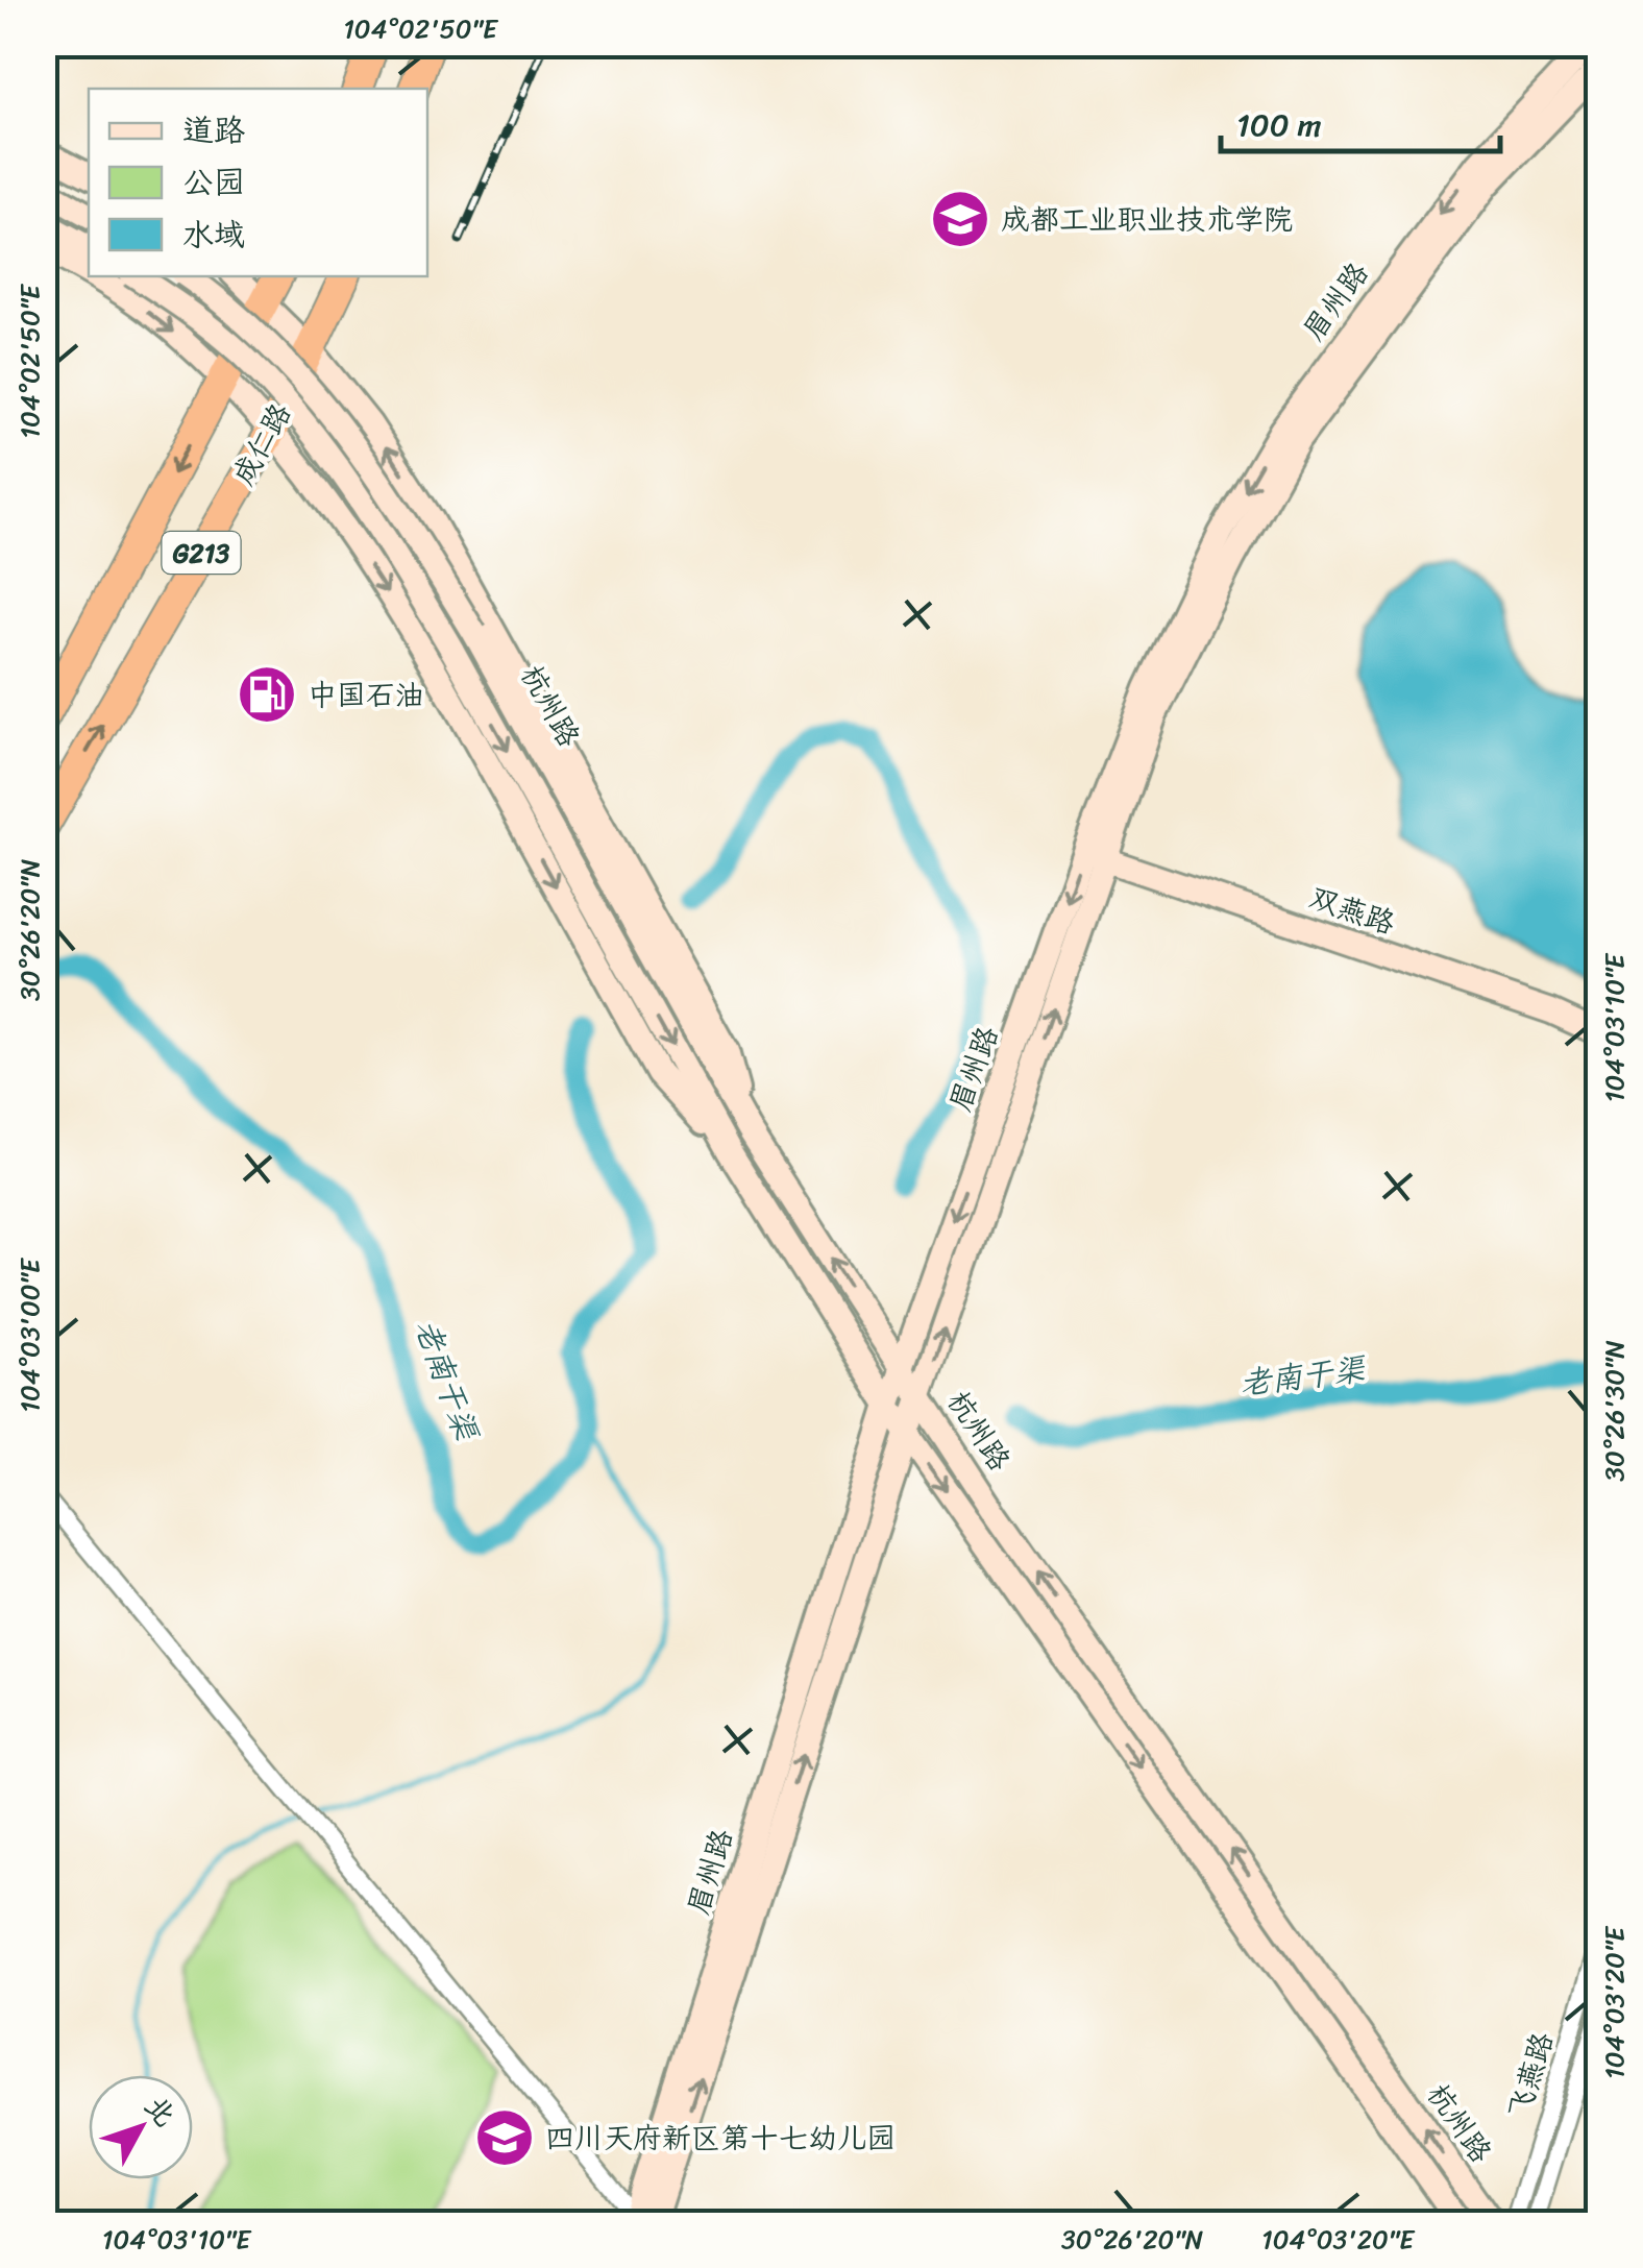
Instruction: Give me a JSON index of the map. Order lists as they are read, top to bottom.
{
  "streets": {
    "highway": ["成仁路", "G213"],
    "main road": ["眉州路", "杭州路", "双燕路"],
    "street": ["飞燕路"]
  },
  "crossings": [
    ["眉州路", "杭州路"],
    ["眉州路", "双燕路"]
  ],
  "water": ["老南干渠"],
  "places": {
    "school or university": ["成都工业职业技术学院", "四川天府新区第十七幼儿园"],
    "fuel station": ["中国石油"]
  },
  "legend": ["道路", "公园", "水域"],
  "scale_bar": "100 m",
  "north": "top right",
  "coordinates": [
    "104°02'50\"E",
    "30°26'20\"N",
    "104°03'10\"E",
    "104°03'00\"E",
    "30°26'30\"N",
    "104°03'20\"E"
  ]
}
